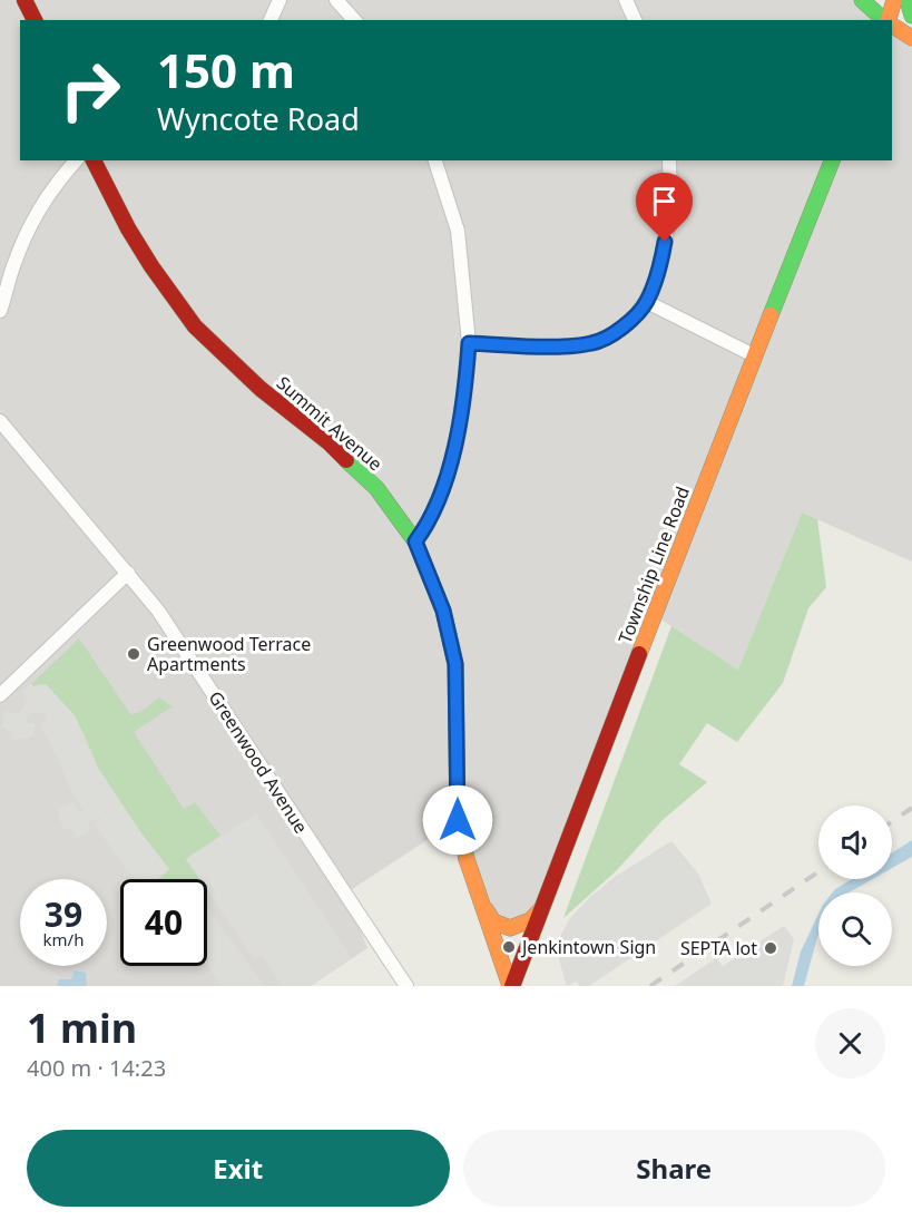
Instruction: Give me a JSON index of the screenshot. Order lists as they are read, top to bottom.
{
  "streets": {
    "main road": ["Summit Avenue", "Township Line Road"],
    "street": ["Greenwood Avenue"]
  },
  "crossings": [
    ["Summit Avenue", "Township Line Road"]
  ],
  "places": ["Greenwood Terrace Apartments", "Jenkintown Sign", "SEPTA lot"],
  "page": {
    "turn": ["150 m", "Wyncote Road"],
    "speed": "39 km/h",
    "limit": "40",
    "heading": ["1 min", "400 m · 14:23"],
    "buttons": ["Exit", "Share"]
  }
}
